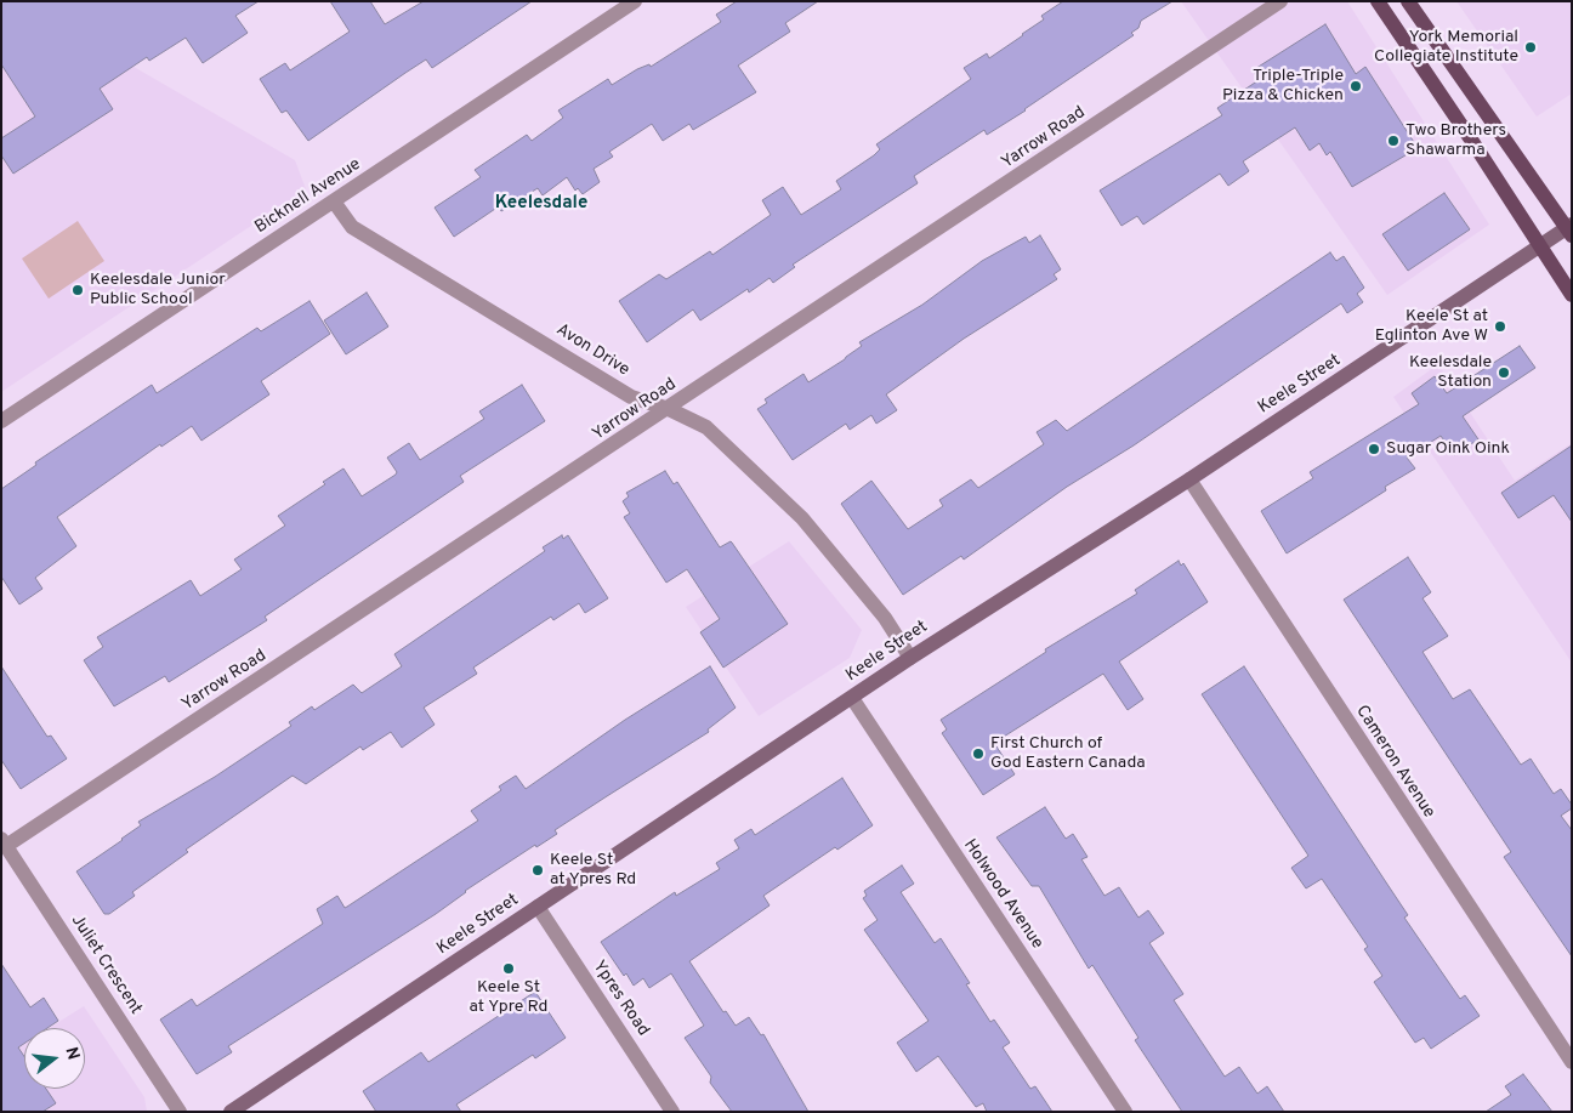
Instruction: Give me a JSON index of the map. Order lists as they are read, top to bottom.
{
  "streets": {
    "main road": ["Keele Street"],
    "street": [
      "Yarrow Road",
      "Bicknell Avenue",
      "Avon Drive",
      "Cameron Avenue",
      "Holwood Avenue",
      "Juliet Crescent",
      "Ypres Road"
    ]
  },
  "crossings": [
    ["Yarrow Road", "Avon Drive"],
    ["Yarrow Road", "Juliet Crescent"],
    ["Bicknell Avenue", "Avon Drive"],
    ["Avon Drive", "Keele Street"],
    ["Keele Street", "Cameron Avenue"],
    ["Keele Street", "Holwood Avenue"],
    ["Keele Street", "Ypres Road"]
  ],
  "districts": ["Keelesdale"],
  "places": [
    "York Memorial Collegiate Institute",
    "Triple-Triple Pizza & Chicken",
    "Two Brothers Shawarma",
    "Keelesdale Junior Public School",
    "Keele St at Eglinton Ave W",
    "Keelesdale Station",
    "Sugar Oink Oink",
    "First Church of God Eastern Canada",
    "Keele St at Ypres Rd",
    "Keele St at Ypre Rd"
  ],
  "north": "right"
}
